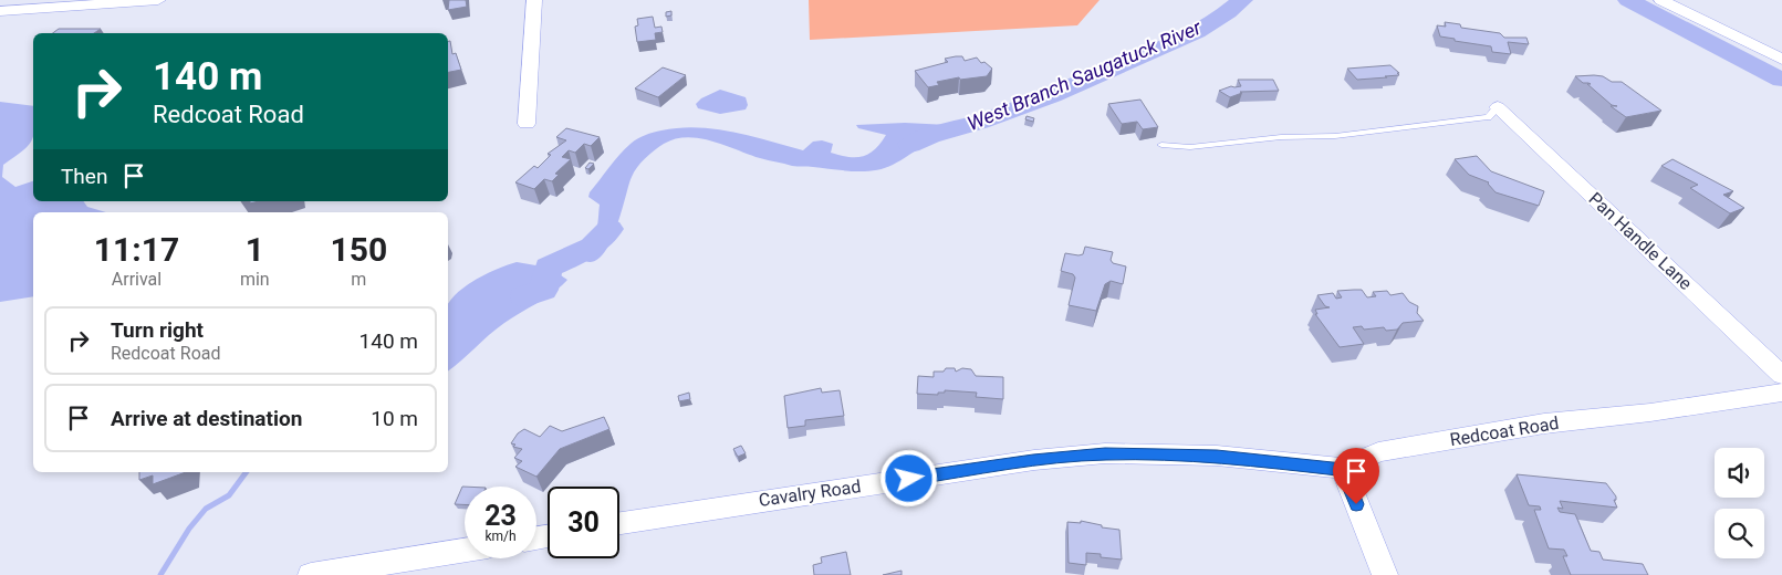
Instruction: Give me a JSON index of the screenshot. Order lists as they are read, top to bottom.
{
  "streets": {
    "street": ["Pan Handle Lane", "Redcoat Road", "Cavalry Road"]
  },
  "crossings": [
    ["Redcoat Road", "Cavalry Road"]
  ],
  "water": ["West Branch Saugatuck River"],
  "page": {
    "turn": ["140 m", "Redcoat Road"],
    "then": "Then",
    "eta": [
      "11:17",
      "Arrival",
      "1",
      "min",
      "150",
      "m"
    ],
    "list": [
      {
        "name": "Turn right",
        "note": "Redcoat Road",
        "value": "140 m"
      },
      {
        "name": "Arrive at destination",
        "value": "10 m"
      }
    ],
    "speed": "23 km/h",
    "limit": "30"
  }
}
